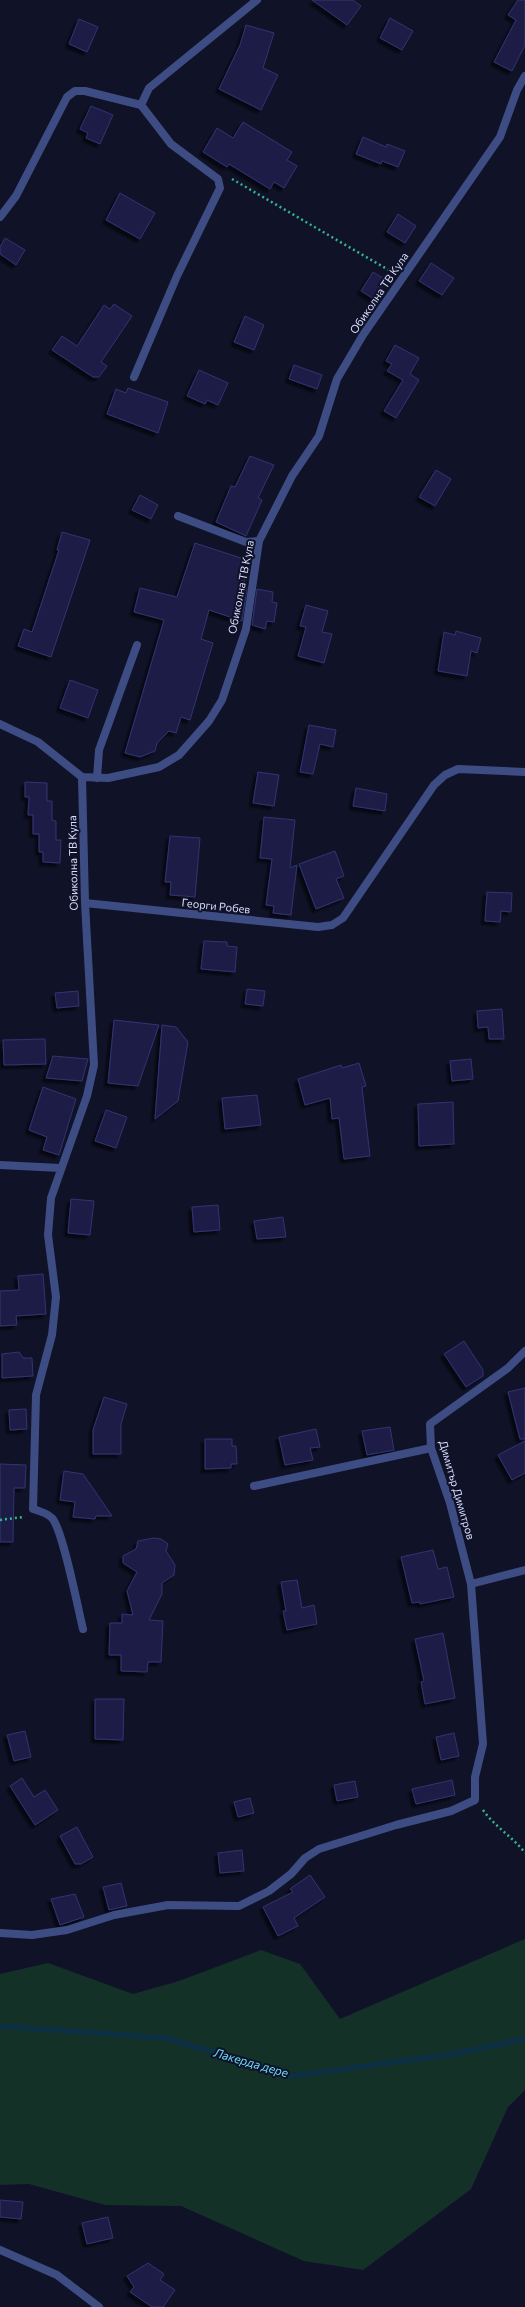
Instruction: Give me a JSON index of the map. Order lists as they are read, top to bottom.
{
  "streets": {
    "street": ["Обиколна ТВ Кула", "Георги Робев", "Димитър Димитров"]
  },
  "crossings": [
    ["Обиколна ТВ Кула", "Георги Робев"]
  ],
  "water": ["Лакерда дере"]
}
